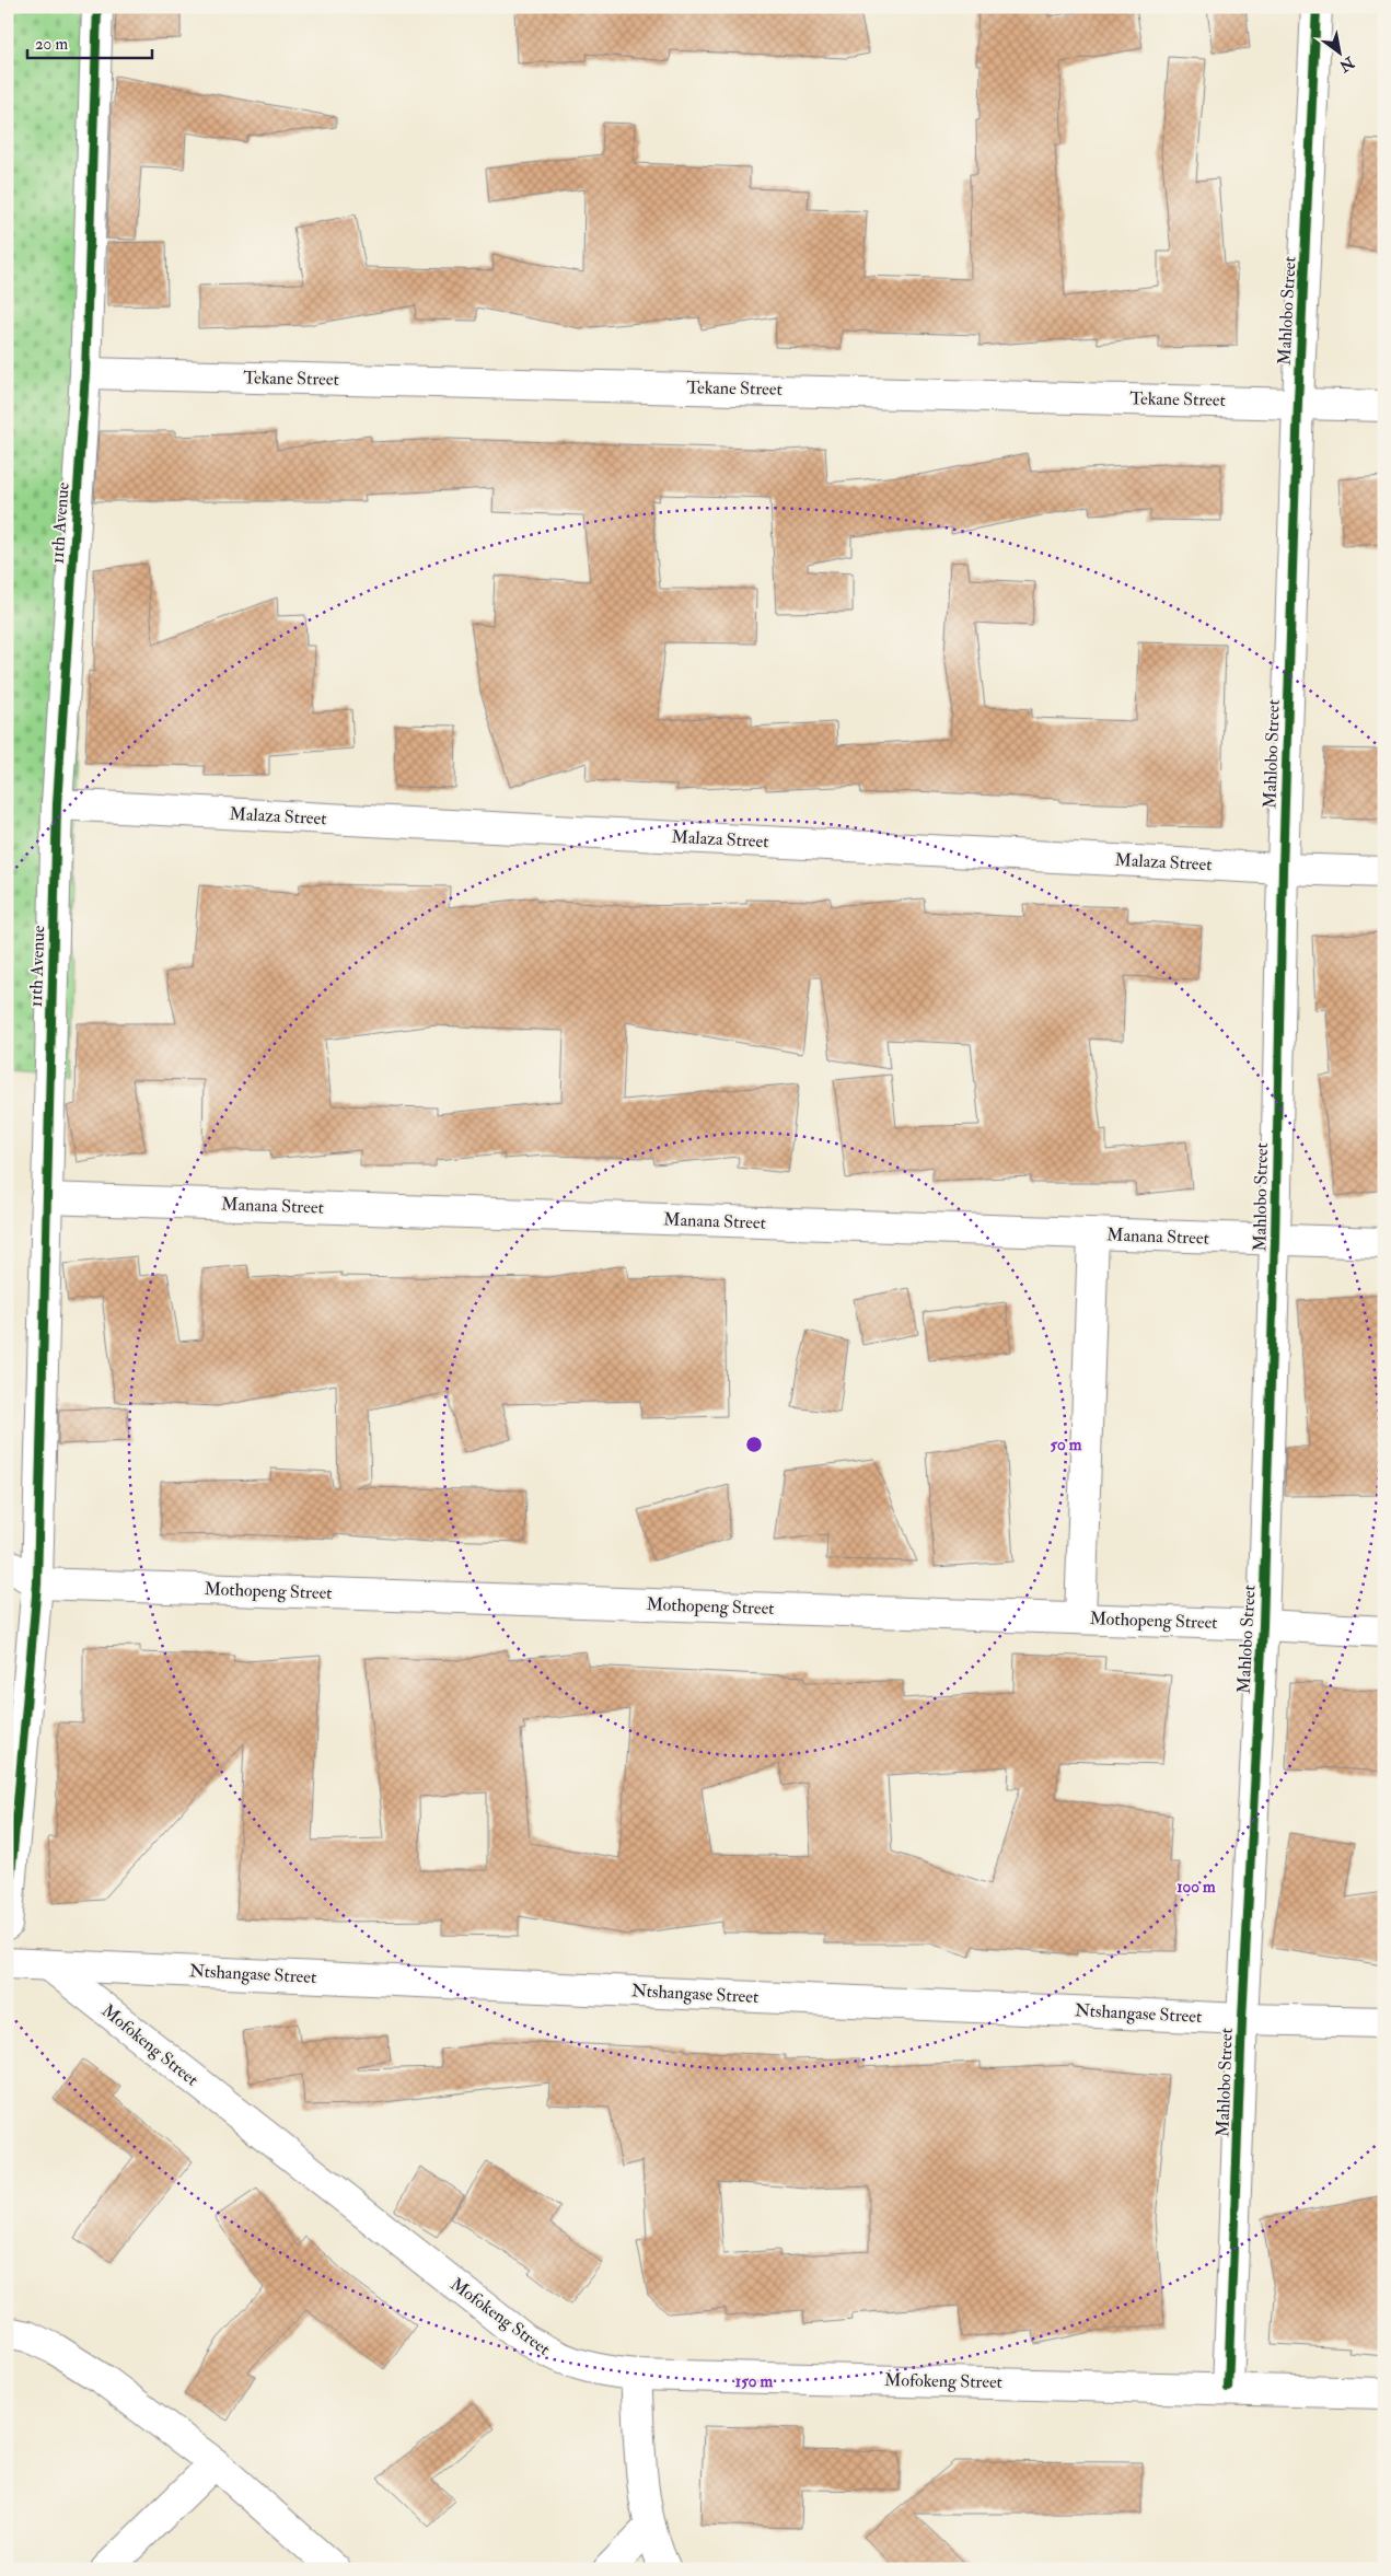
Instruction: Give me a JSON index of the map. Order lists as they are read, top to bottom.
{
  "streets": {
    "street": [
      "Mahlobo Street",
      "Tekane Street",
      "11th Avenue",
      "Malaza Street",
      "Manana Street",
      "Mothopeng Street",
      "Ntshangase Street",
      "Mofokeng Street"
    ]
  },
  "crossings": [
    ["Mahlobo Street", "Tekane Street"],
    ["Mahlobo Street", "Malaza Street"],
    ["Mahlobo Street", "Manana Street"],
    ["Mahlobo Street", "Mothopeng Street"],
    ["Mahlobo Street", "Ntshangase Street"],
    ["Mahlobo Street", "Mofokeng Street"],
    ["Tekane Street", "11th Avenue"],
    ["11th Avenue", "Malaza Street"],
    ["11th Avenue", "Manana Street"],
    ["11th Avenue", "Mothopeng Street"],
    ["Ntshangase Street", "Mofokeng Street"]
  ],
  "scale_bar": "20 m",
  "north": "bottom right",
  "rings": ["50 m", "100 m", "150 m"]
}
